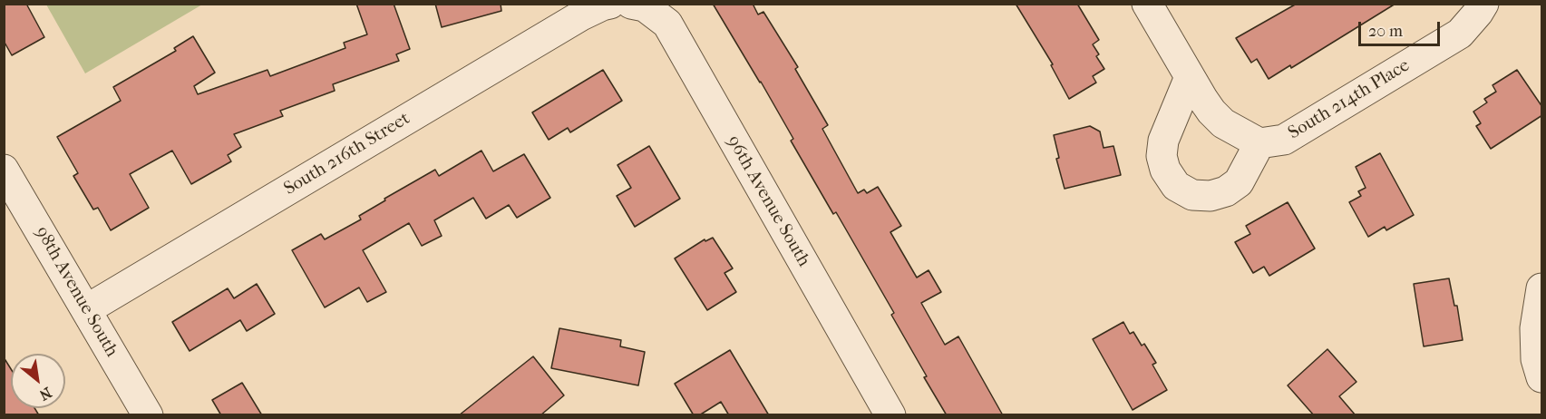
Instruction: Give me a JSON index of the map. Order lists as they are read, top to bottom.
{
  "streets": {
    "street": [
      "South 214th Place",
      "South 216th Street",
      "96th Avenue South",
      "98th Avenue South"
    ]
  },
  "crossings": [
    ["South 216th Street", "98th Avenue South"]
  ],
  "scale_bar": "20 m",
  "north": "bottom right"
}
